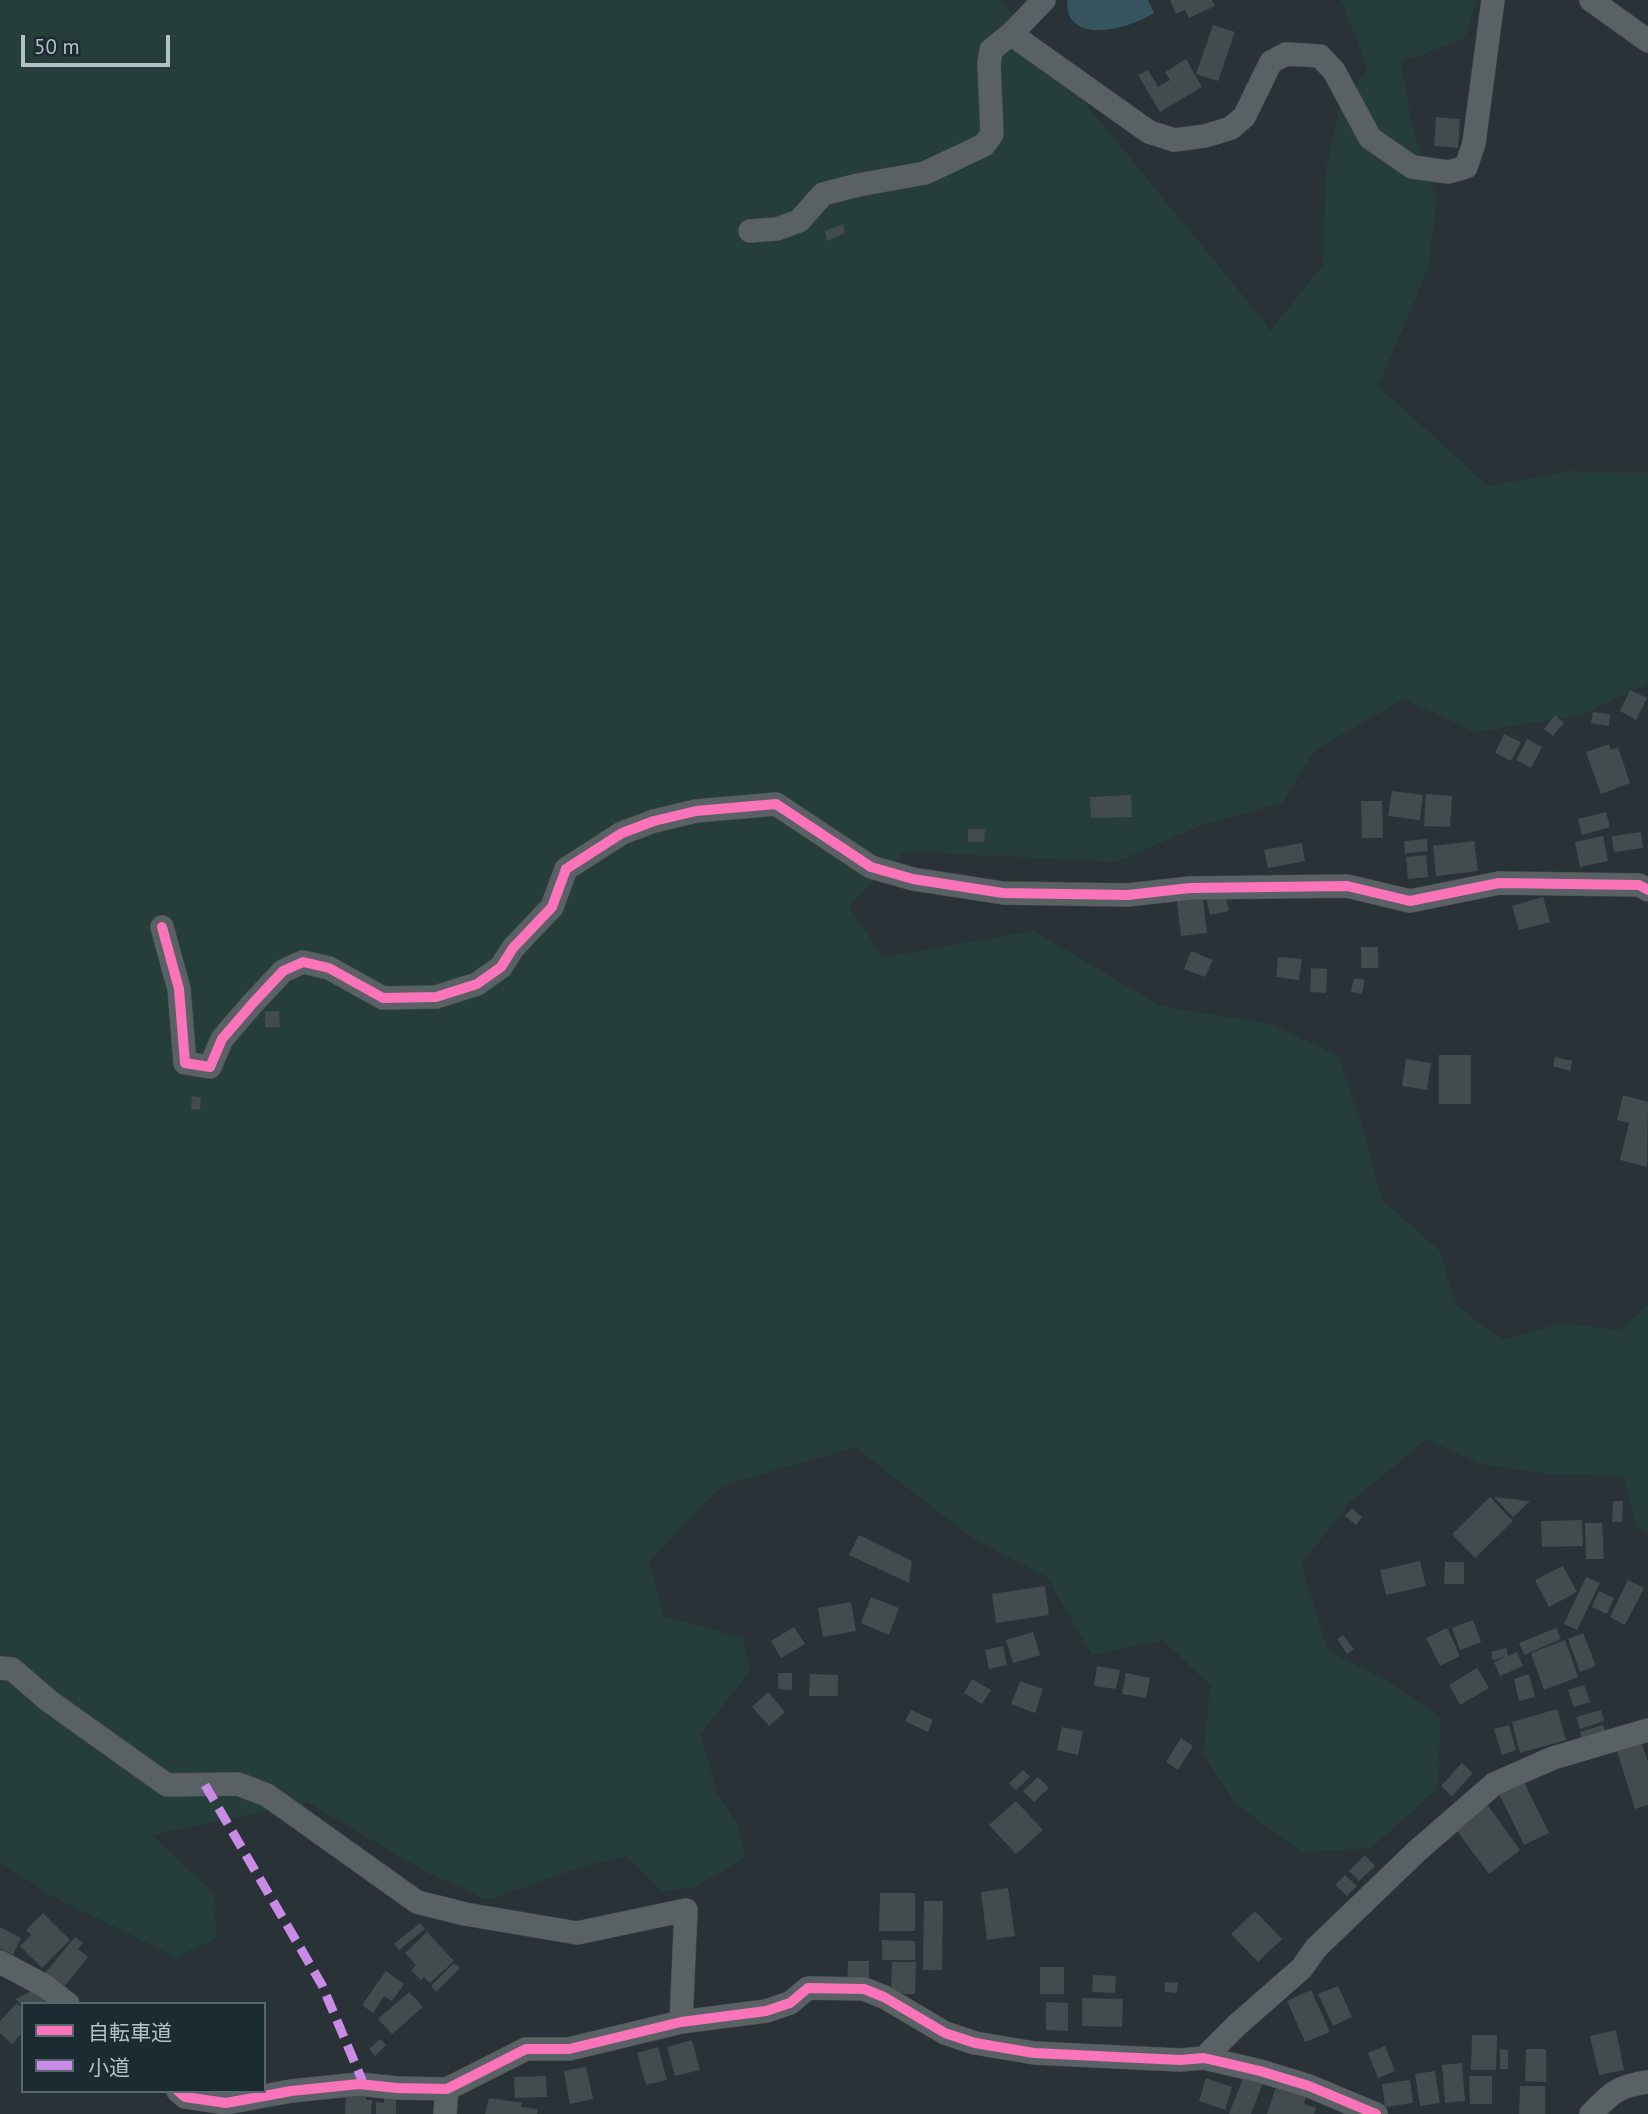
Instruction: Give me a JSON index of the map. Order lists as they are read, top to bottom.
{
  "legend": ["自転車道", "小道"],
  "scale_bar": "50 m"
}
